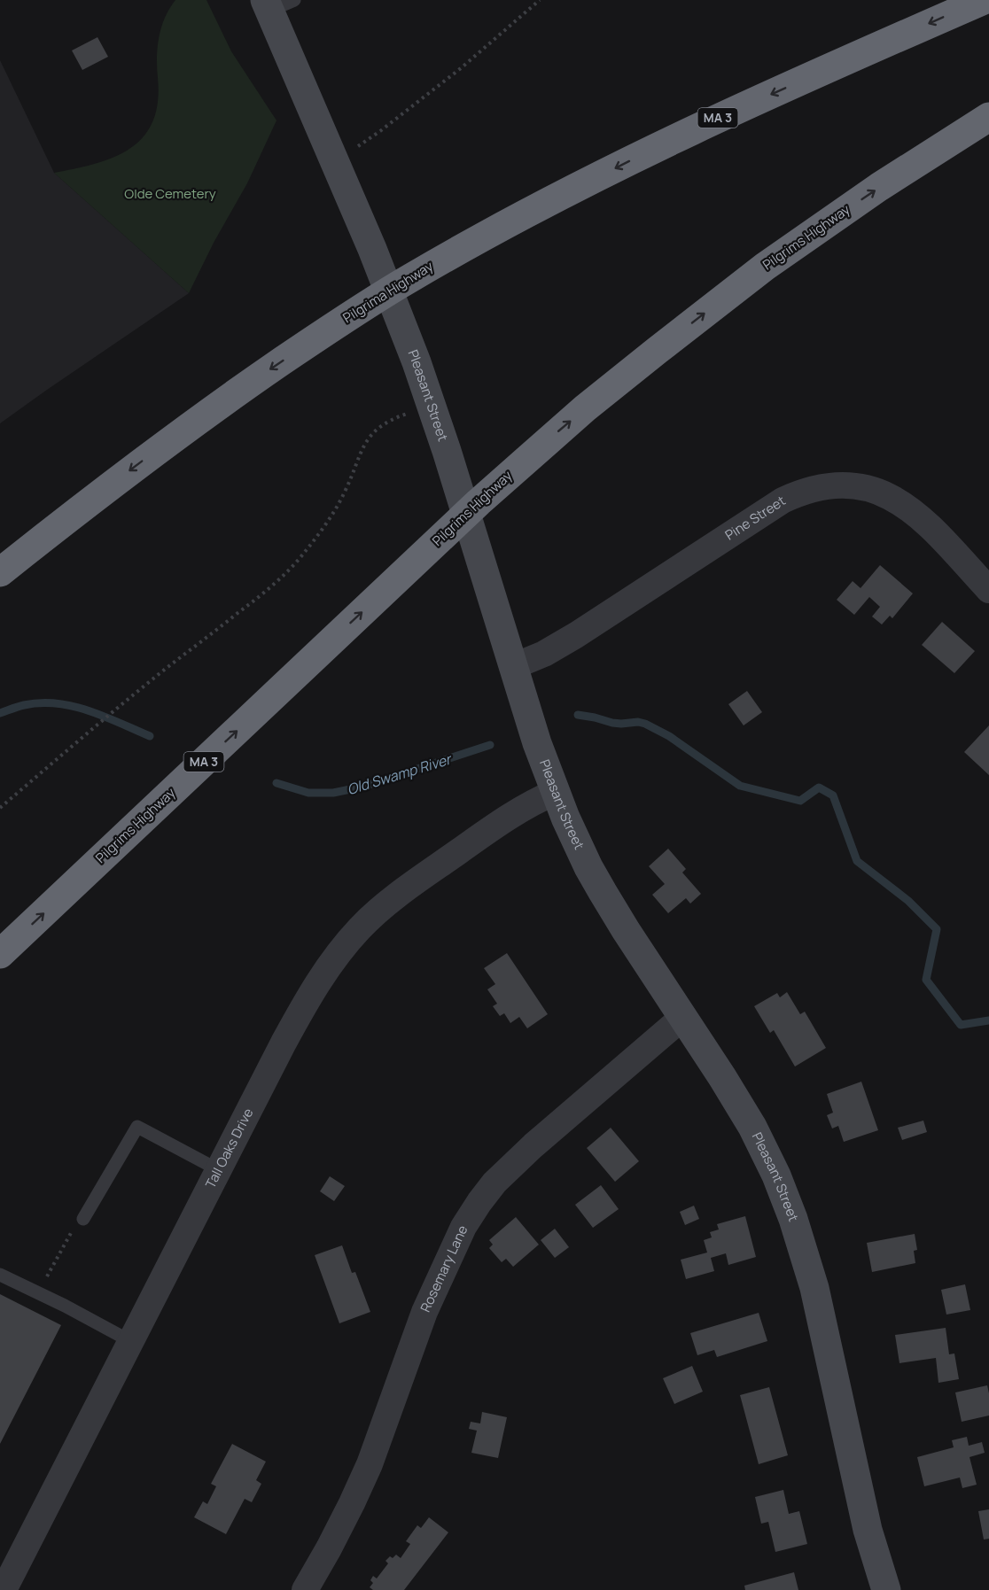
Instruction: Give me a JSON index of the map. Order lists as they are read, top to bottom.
{
  "streets": {
    "highway": ["MA 3", "Pilgrims Highway", "Pilgrima Highway"],
    "main road": ["Pleasant Street"],
    "street": ["Pine Street", "Tall Oaks Drive", "Rosemary Lane"]
  },
  "crossings": [
    ["Pleasant Street", "Pine Street"],
    ["Pleasant Street", "Tall Oaks Drive"],
    ["Pleasant Street", "Rosemary Lane"]
  ],
  "one_way": ["Pilgrims Highway", "Pilgrima Highway"],
  "water": ["Old Swamp River"],
  "parks": ["Olde Cemetery"]
}
